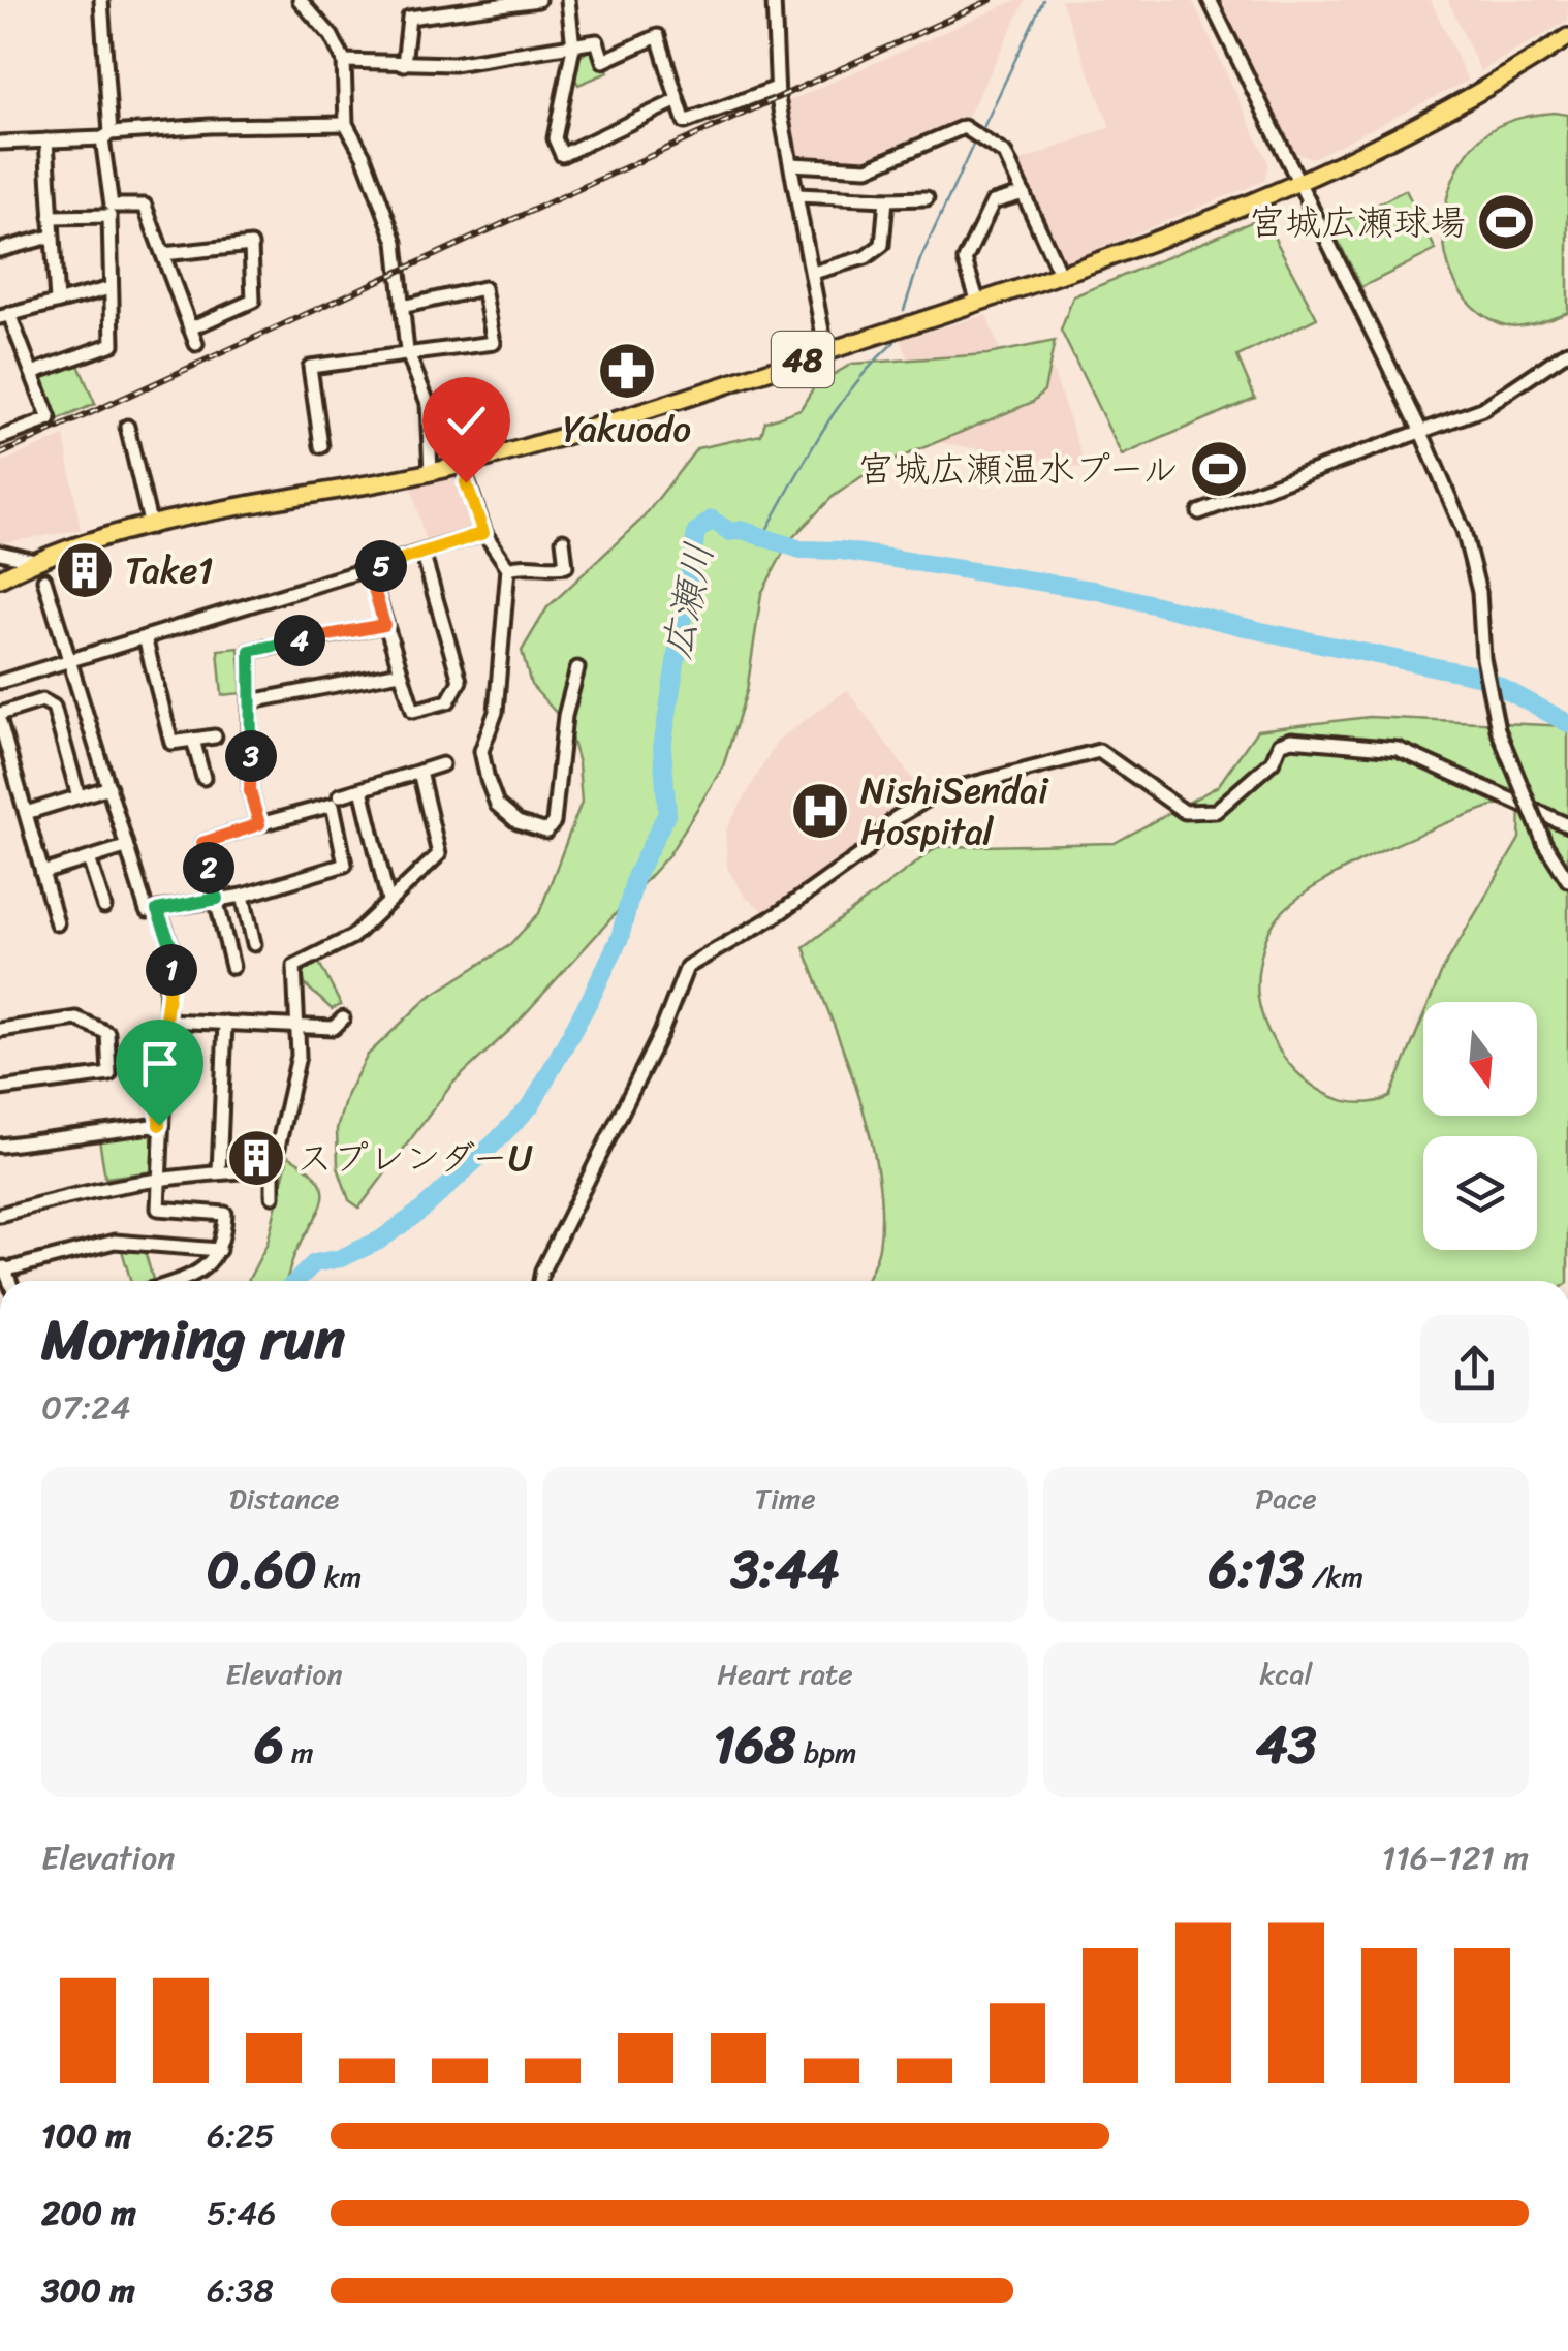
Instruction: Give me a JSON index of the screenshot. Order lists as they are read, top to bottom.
{
  "streets": {
    "highway": ["48"]
  },
  "water": ["広瀬川"],
  "places": {
    "sports": ["宮城広瀬球場", "宮城広瀬温水プール"],
    "pharmacy": ["Yakuodo"],
    "building": ["Take1", "スプレンダーU"],
    "hospital": ["NishiSendai Hospital"]
  },
  "north": "bottom",
  "page": {
    "pins": [
      "5",
      "4",
      "3",
      "2",
      "1"
    ],
    "heading": ["Morning run", "07:24"],
    "stats": [
      ["Distance", "0.60 km"],
      ["Time", "3:44"],
      ["Pace", "6:13 /km"],
      ["Elevation", "6 m"],
      ["Heart rate", "168 bpm"],
      ["kcal", "43"]
    ],
    "chart": ["Elevation", "116–121 m"],
    "list": [
      {
        "name": "100 m",
        "note": "6:25"
      },
      {
        "name": "200 m",
        "note": "5:46"
      },
      {
        "name": "300 m",
        "note": "6:38"
      }
    ]
  }
}
